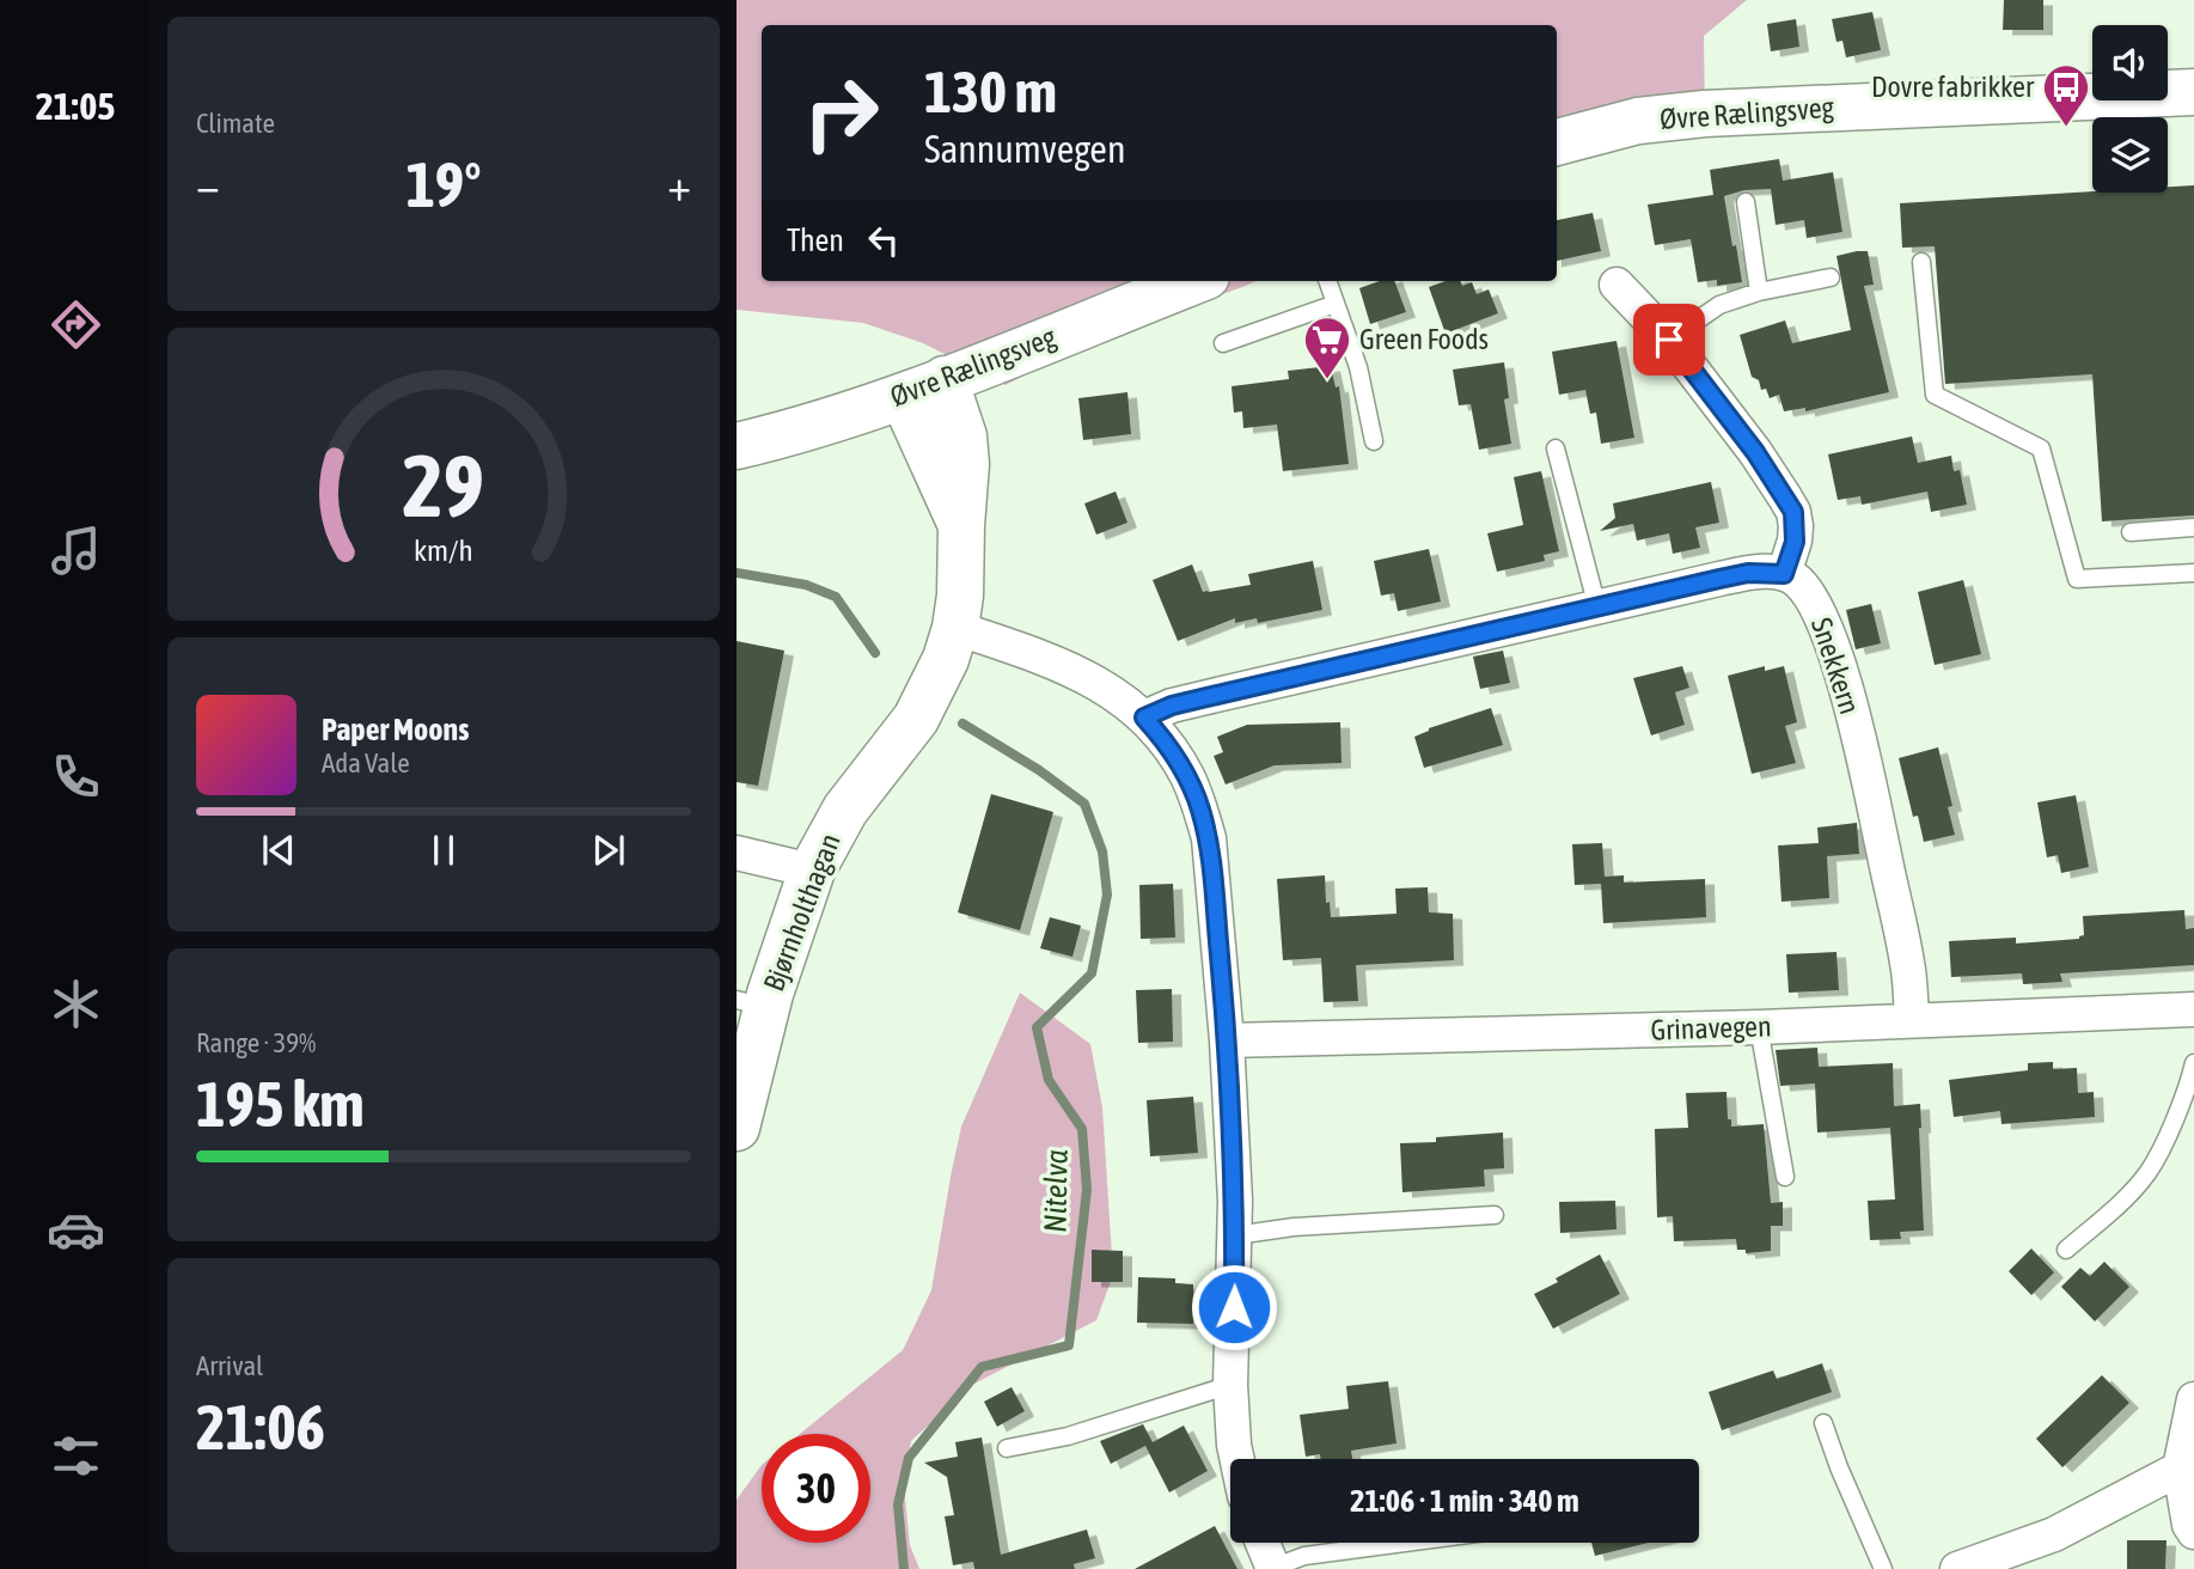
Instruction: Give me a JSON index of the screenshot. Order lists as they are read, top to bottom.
{
  "streets": {
    "main road": ["Øvre Rælingsveg", "Bjørnholthagan"],
    "street": ["Snekkern", "Grinavegen"]
  },
  "crossings": [
    ["Øvre Rælingsveg", "Bjørnholthagan"],
    ["Snekkern", "Grinavegen"]
  ],
  "water": ["Nitelva"],
  "places": {
    "bus stop": ["Dovre fabrikker"],
    "supermarket": ["Green Foods"]
  },
  "page": {
    "tabs": "21:05",
    "tile": [
      "Climate",
      ["Range · 39%", "195 km"],
      ["Arrival", "21:06"]
    ],
    "turn": ["130 m", "Sannumvegen"],
    "heat": ["−", "19°", "+"],
    "then": "Then",
    "song": ["Paper Moons", "Ada Vale"],
    "limit": "30",
    "trip": "21:06 · 1 min · 340 m",
    "gauge": ["29", "km/h"]
  }
}
